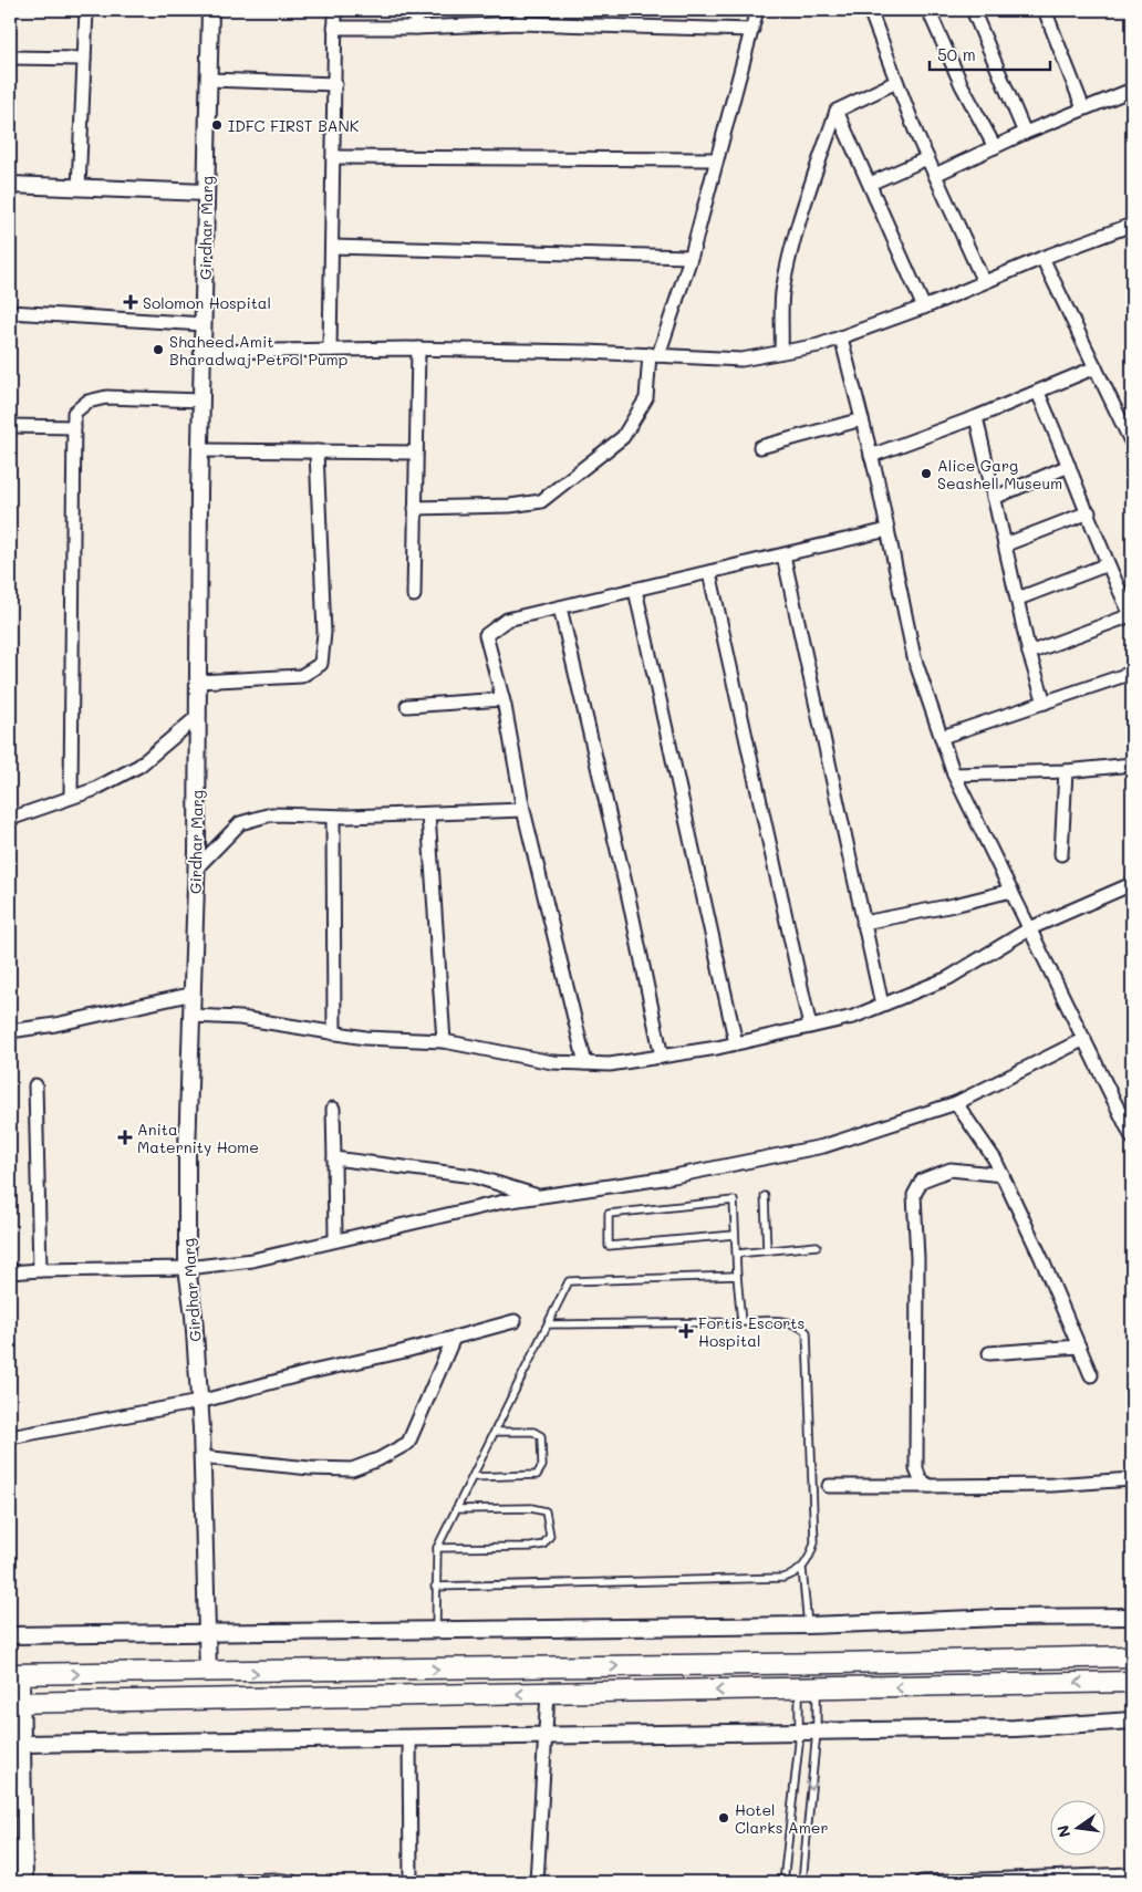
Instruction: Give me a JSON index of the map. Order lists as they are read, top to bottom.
{
  "streets": {
    "street": ["Girdhar Marg"]
  },
  "places": {
    "other": [
      "IDFC FIRST BANK",
      "Shaheed Amit Bharadwaj Petrol Pump",
      "Alice Garg Seashell Museum",
      "Hotel Clarks Amer"
    ],
    "health": ["Solomon Hospital", "Anita Maternity Home", "Fortis Escorts Hospital"]
  },
  "scale_bar": "50 m",
  "north": "left"
}
